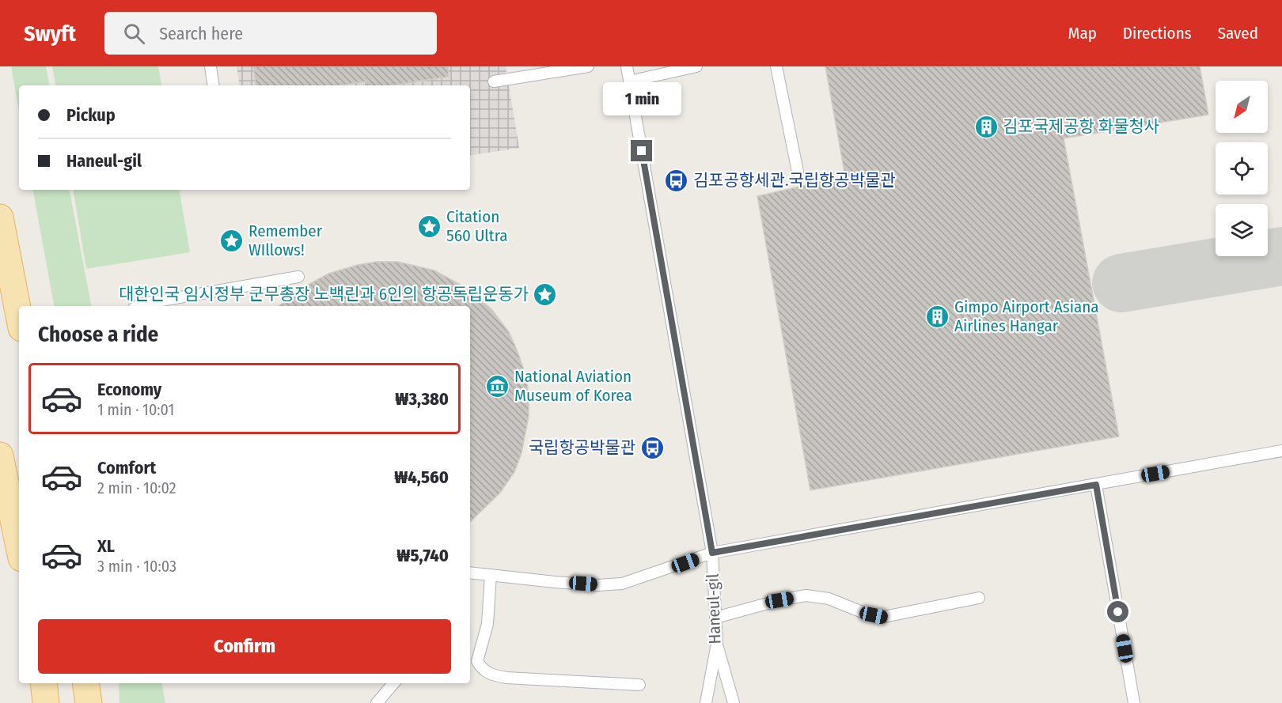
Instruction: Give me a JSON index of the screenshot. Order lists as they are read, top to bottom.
{
  "streets": {
    "lane": ["Haneul-gil"]
  },
  "places": {
    "building": ["김포국제공항 화물청사", "Gimpo Airport Asiana Airlines Hangar"],
    "bus stop": ["김포공항세관.국립항공박물관", "국립항공박물관"],
    "place": ["Citation 560 Ultra", "Remember WIllows!", "대한인국 임시정부 군무총장 노백린과 6인의 항공독립운동가"],
    "museum": ["National Aviation Museum of Korea"]
  },
  "north": "bottom left",
  "page": {
    "header": "Swyft",
    "search": "Search here",
    "nav": ["Map", "Directions", "Saved"],
    "bubble": "1 min",
    "banner": ["Pickup", "Haneul-gil"],
    "heading": "Choose a ride",
    "list": [
      {
        "name": "Economy",
        "note": "1 min · 10:01",
        "value": "₩3,380"
      },
      {
        "name": "Comfort",
        "note": "2 min · 10:02",
        "value": "₩4,560"
      },
      {
        "name": "XL",
        "note": "3 min · 10:03",
        "value": "₩5,740"
      }
    ],
    "buttons": "Confirm"
  }
}
